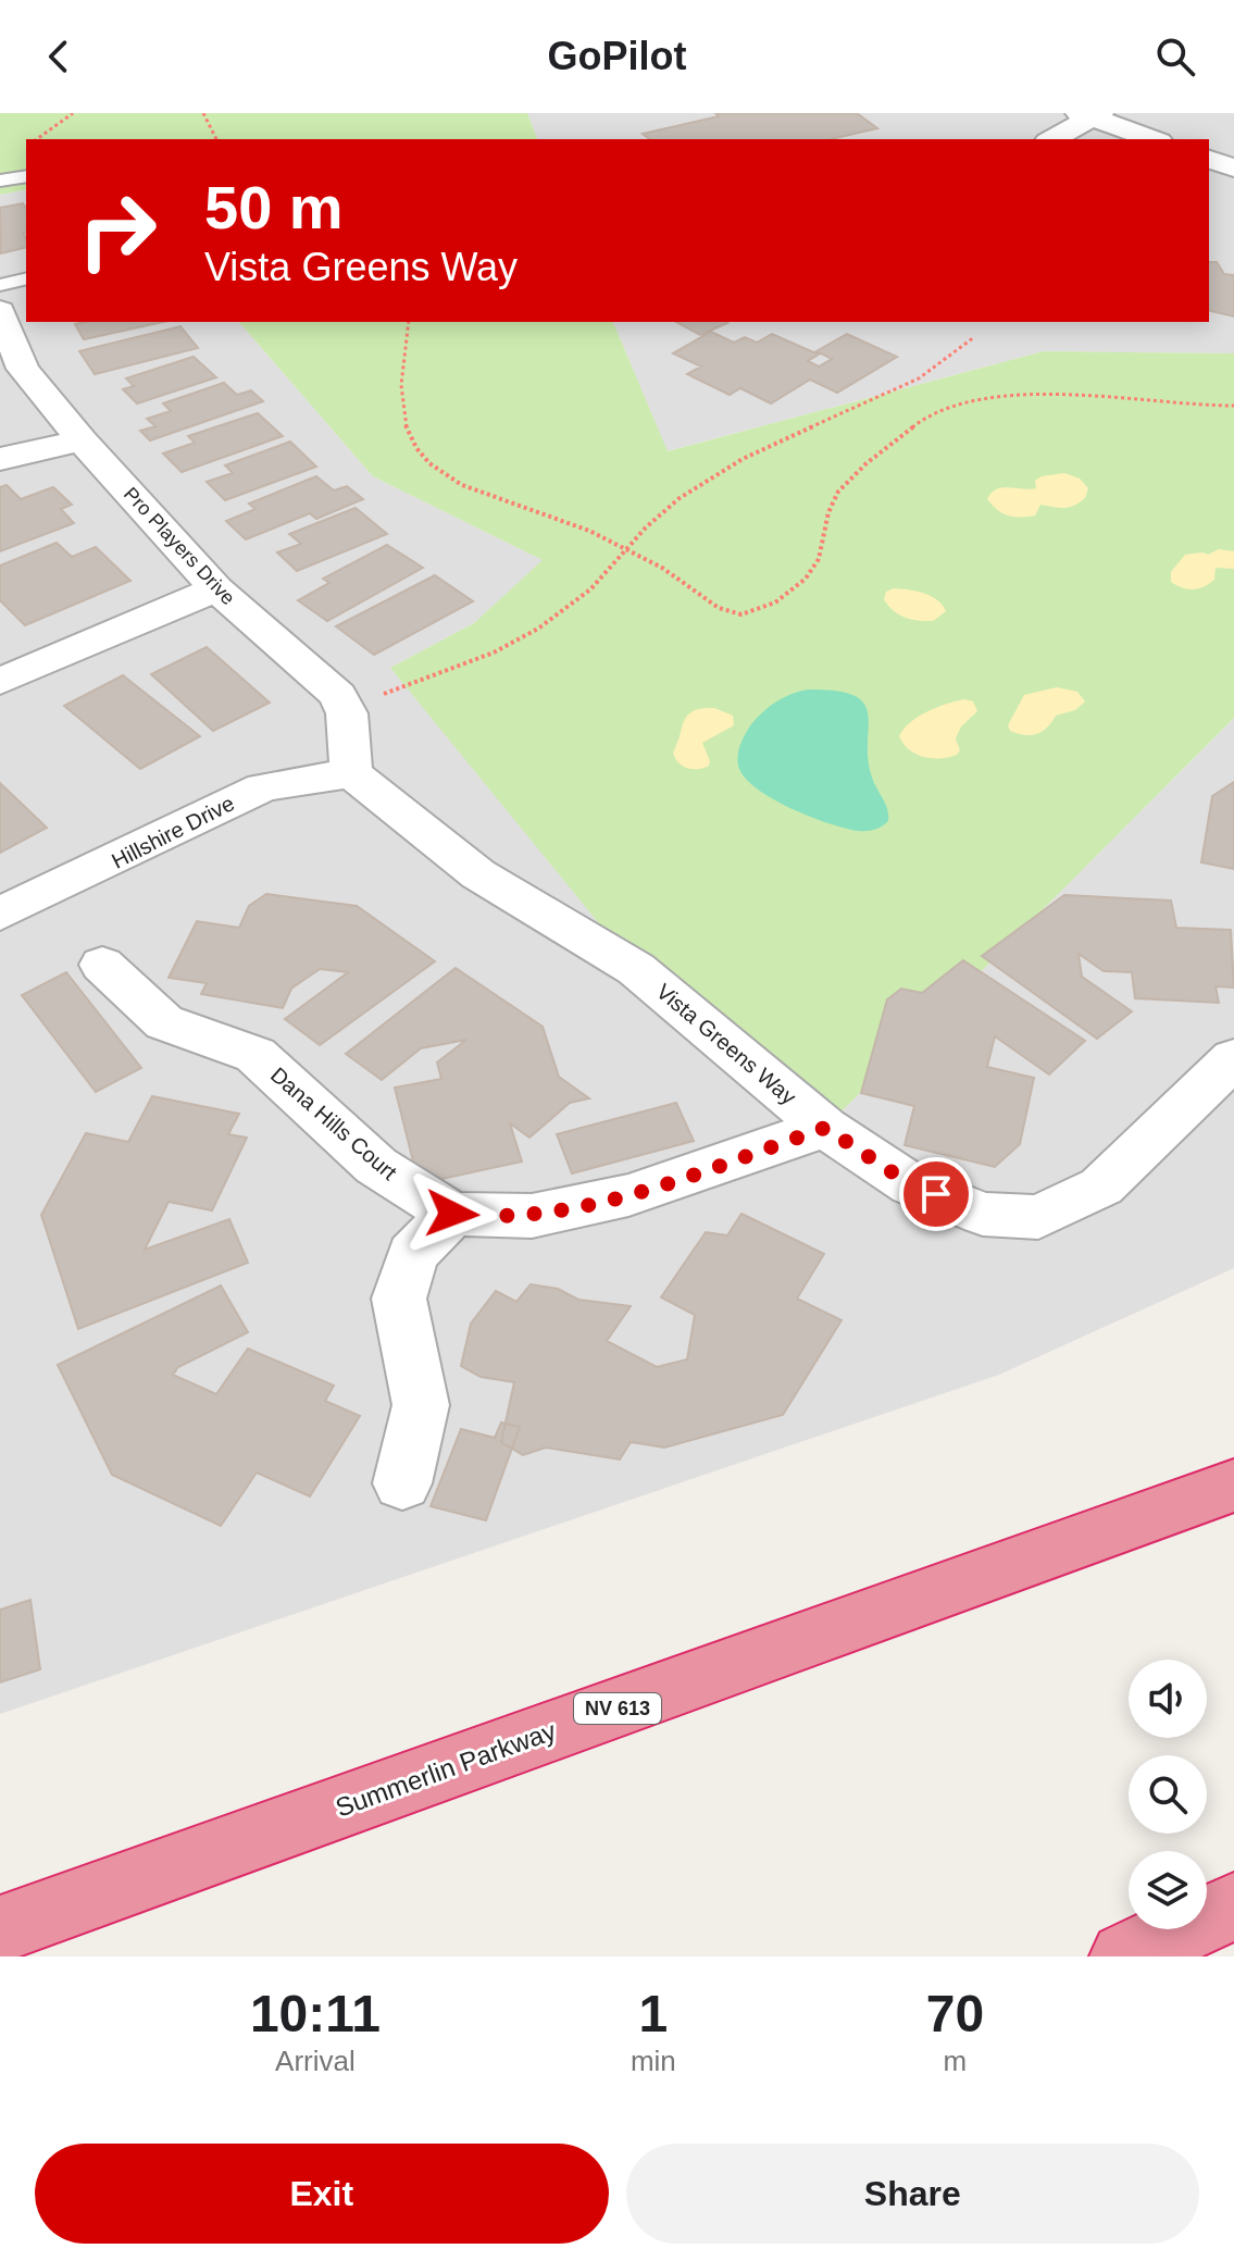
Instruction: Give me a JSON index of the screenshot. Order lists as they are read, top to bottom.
{
  "streets": {
    "highway": ["NV 613", "Summerlin Parkway"],
    "street": [
      "Pro Players Drive",
      "Hillshire Drive",
      "Vista Greens Way",
      "Dana Hills Court"
    ]
  },
  "crossings": [
    ["Hillshire Drive", "Vista Greens Way"]
  ],
  "page": {
    "header": "GoPilot",
    "turn": ["50 m", "Vista Greens Way"],
    "eta": [
      "10:11",
      "Arrival",
      "1",
      "min",
      "70",
      "m"
    ],
    "buttons": ["Exit", "Share"]
  }
}
